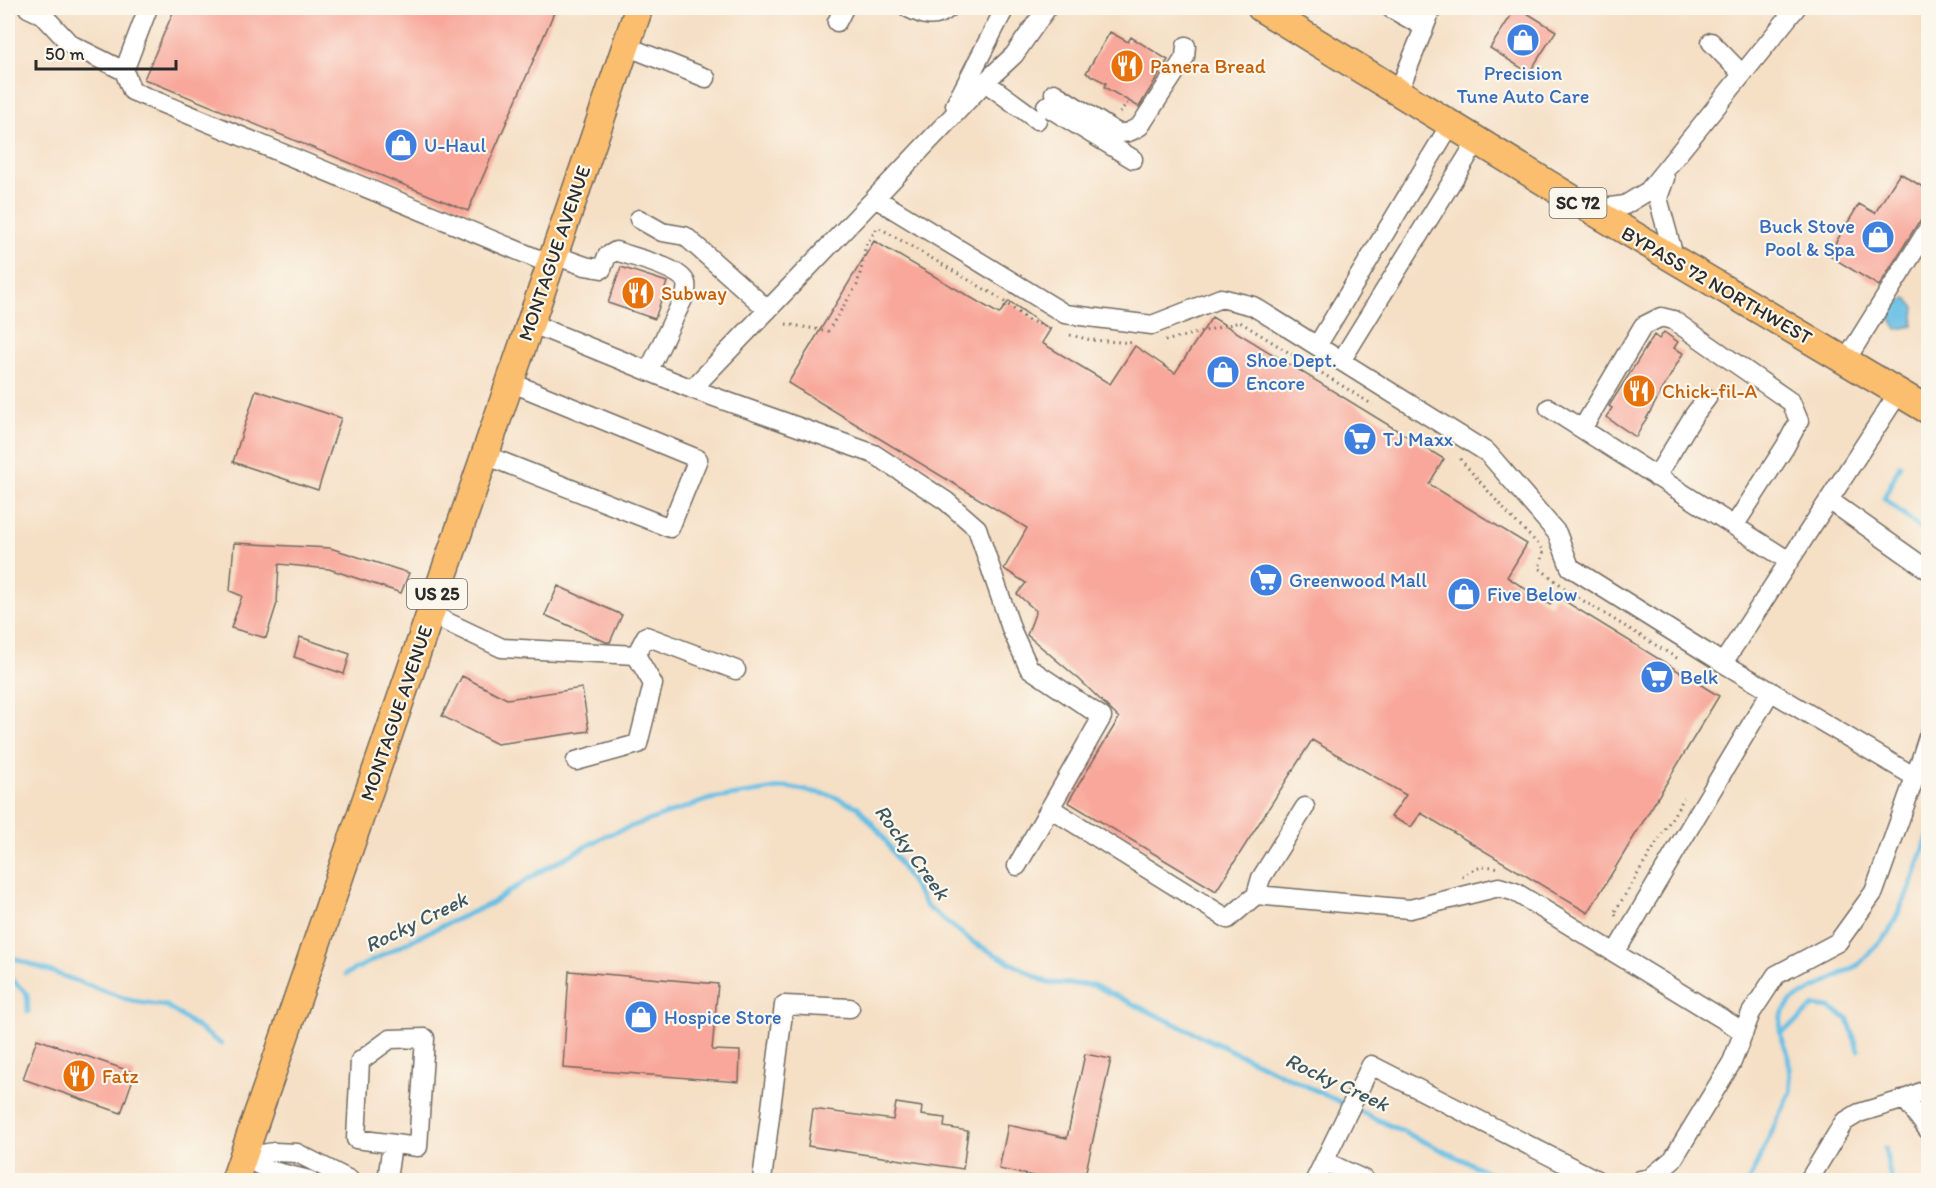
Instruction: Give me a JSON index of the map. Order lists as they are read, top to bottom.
{
  "streets": {
    "highway": [
      "SC 72",
      "MONTAGUE AVENUE",
      "BYPASS 72 NORTHWEST",
      "US 25"
    ]
  },
  "water": ["Rocky Creek"],
  "places": {
    "shop": [
      "Precision Tune Auto Care",
      "U-Haul",
      "Buck Stove Pool & Spa",
      "Shoe Dept. Encore",
      "Five Below",
      "Hospice Store"
    ],
    "restaurant": [
      "Panera Bread",
      "Subway",
      "Chick-fil-A",
      "Fatz"
    ],
    "supermarket": ["TJ Maxx", "Greenwood Mall", "Belk"]
  },
  "scale_bar": "50 m"
}
